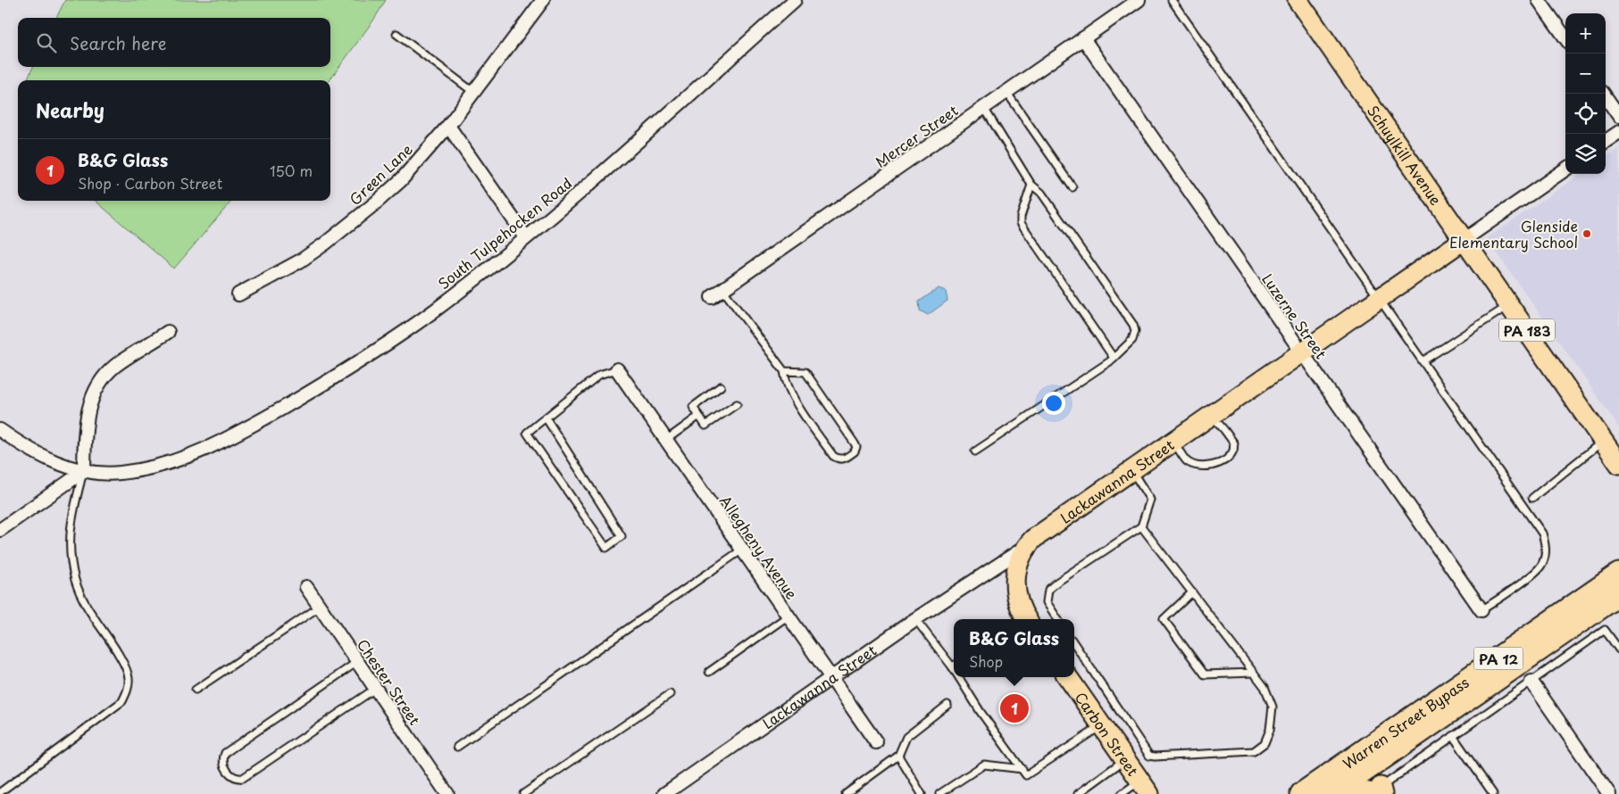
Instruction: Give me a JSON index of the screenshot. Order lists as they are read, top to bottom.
{
  "streets": {
    "highway": ["PA 12", "Warren Street Bypass"],
    "main road": [
      "Schuylkill Avenue",
      "PA 183",
      "Lackawanna Street",
      "Carbon Street"
    ],
    "street": [
      "Mercer Street",
      "Green Lane",
      "South Tulpehocken Road",
      "Luzerne Street",
      "Allegheny Avenue",
      "Chester Street"
    ]
  },
  "crossings": [
    ["Mercer Street", "Luzerne Street"],
    ["Schuylkill Avenue", "Lackawanna Street"],
    ["Luzerne Street", "Lackawanna Street"],
    ["Lackawanna Street", "Allegheny Avenue"]
  ],
  "places": ["Glenside Elementary School"],
  "page": {
    "map_buttons": ["+", "−"],
    "search": "Search here",
    "heading": "Nearby",
    "list": [
      {
        "mark": "1",
        "name": "B&G Glass",
        "note": "Shop · Carbon Street",
        "value": "150 m"
      }
    ],
    "popup": ["B&G Glass", "Shop"],
    "pins": "1"
  }
}
